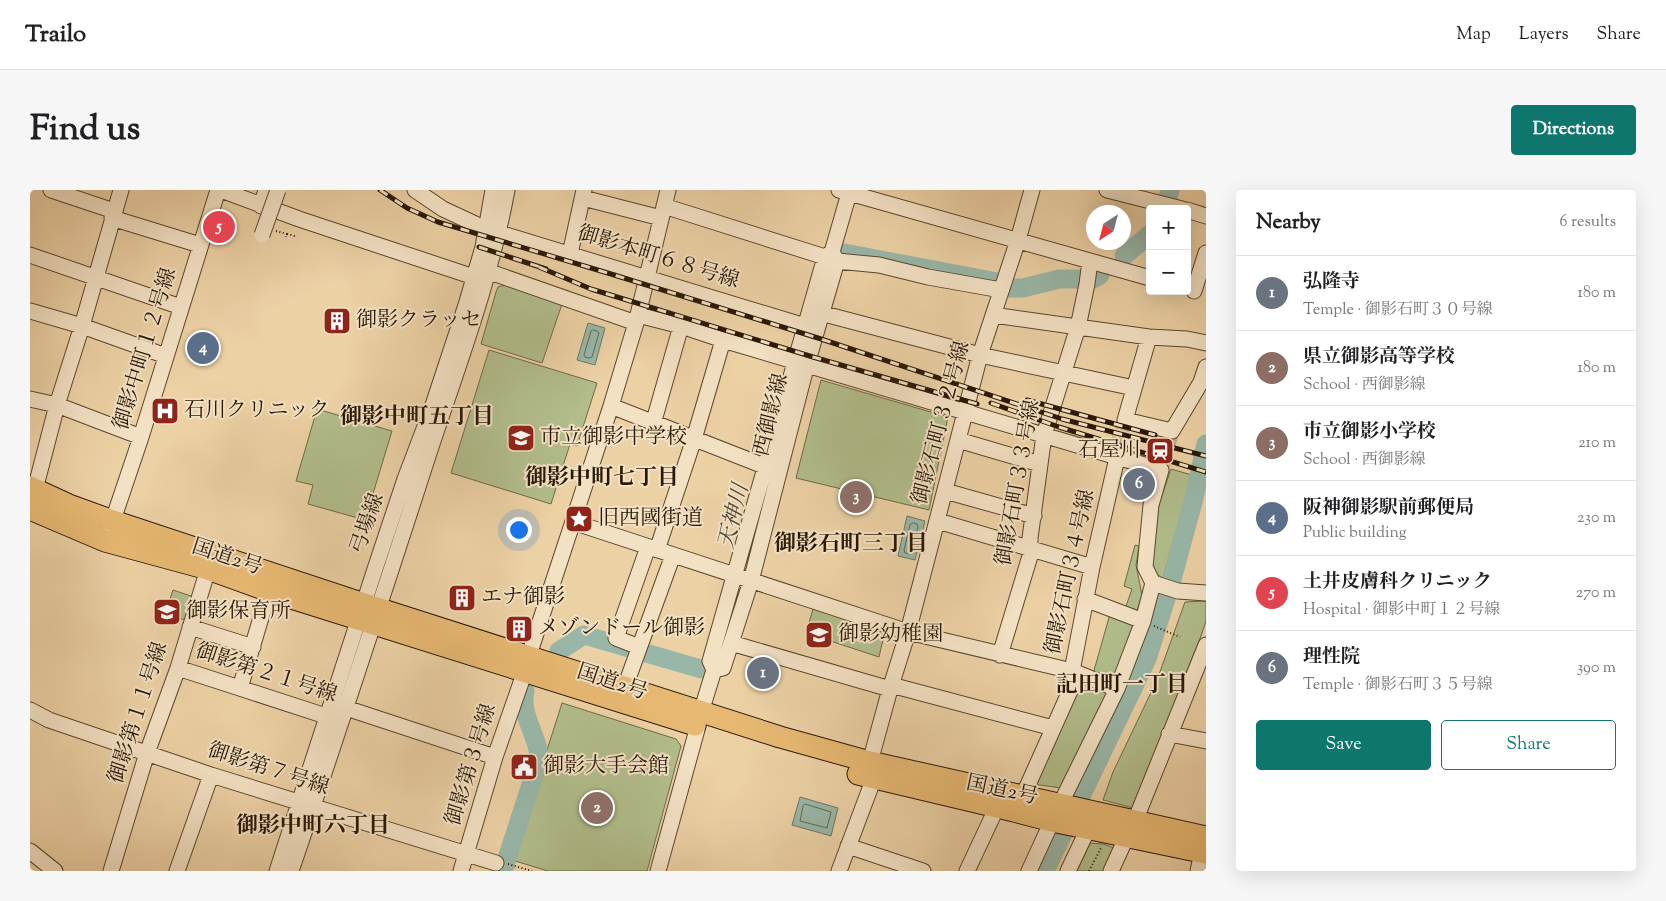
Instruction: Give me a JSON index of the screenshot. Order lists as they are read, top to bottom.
{
  "streets": {
    "highway": ["国道2号"],
    "street": [
      "御影本町６８号線",
      "御影中町１２号線",
      "西御影線",
      "御影石町３２号線",
      "御影石町３３号線",
      "弓場線",
      "御影石町３４号線",
      "御影第２１号線",
      "御影第１１号線",
      "御影第３号線",
      "御影第７号線"
    ]
  },
  "crossings": [
    ["御影本町６８号線", "西御影線"],
    ["御影本町６８号線", "弓場線"],
    ["御影本町６８号線", "御影第３号線"],
    ["御影中町１２号線", "国道2号"],
    ["西御影線", "国道2号"],
    ["御影石町３２号線", "国道2号"],
    ["弓場線", "国道2号"],
    ["弓場線", "御影第２１号線"],
    ["弓場線", "御影第７号線"],
    ["国道2号", "御影石町３４号線"],
    ["国道2号", "御影第１１号線"],
    ["国道2号", "御影第３号線"],
    ["御影第２１号線", "御影第１１号線"],
    ["御影第２１号線", "御影第３号線"],
    ["御影第１１号線", "御影第７号線"],
    ["御影第３号線", "御影第７号線"]
  ],
  "districts": [
    "御影中町五丁目",
    "御影中町七丁目",
    "御影石町三丁目",
    "記田町一丁目",
    "御影中町六丁目"
  ],
  "water": ["天神川"],
  "places": {
    "building": ["御影クラッセ", "エナ御影", "メゾンドール御影"],
    "hospital": ["石川クリニック"],
    "school or university": ["市立御影中学校", "御影保育所", "御影幼稚園"],
    "station": ["石屋川"],
    "place": ["旧西國街道"],
    "public building": ["御影大手会館"]
  },
  "north": "bottom left",
  "page": {
    "header": "Trailo",
    "nav": ["Map", "Layers", "Share"],
    "title": "Find us",
    "buttons": [
      "Directions",
      ["Save", "Share"]
    ],
    "heading": ["Nearby", "6 results"],
    "map_buttons": ["+", "−"],
    "pins": [
      "5",
      "4",
      "6",
      "3",
      "1",
      "2"
    ],
    "list": [
      {
        "mark": "1",
        "name": "弘隆寺",
        "note": "Temple · 御影石町３０号線",
        "value": "180 m"
      },
      {
        "mark": "2",
        "name": "県立御影高等学校",
        "note": "School · 西御影線",
        "value": "180 m"
      },
      {
        "mark": "3",
        "name": "市立御影小学校",
        "note": "School · 西御影線",
        "value": "210 m"
      },
      {
        "mark": "4",
        "name": "阪神御影駅前郵便局",
        "note": "Public building",
        "value": "230 m"
      },
      {
        "mark": "5",
        "name": "土井皮膚科クリニック",
        "note": "Hospital · 御影中町１２号線",
        "value": "270 m"
      },
      {
        "mark": "6",
        "name": "理性院",
        "note": "Temple · 御影石町３５号線",
        "value": "390 m"
      }
    ]
  }
}
